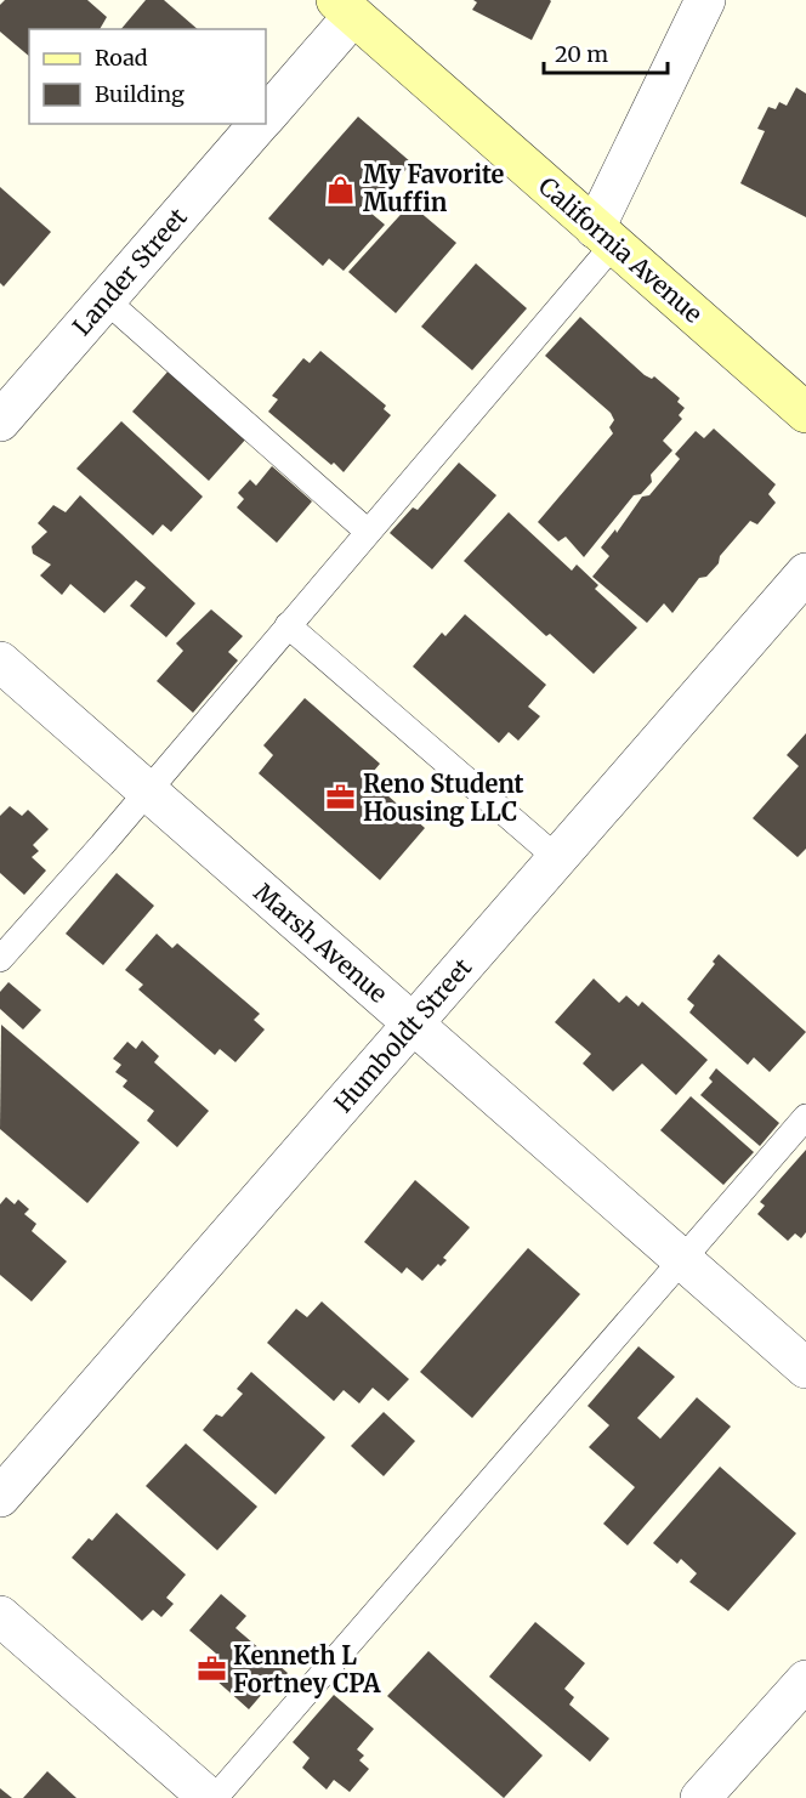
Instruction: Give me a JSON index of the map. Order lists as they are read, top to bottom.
{
  "streets": {
    "main road": ["California Avenue"],
    "street": ["Lander Street", "Marsh Avenue", "Humboldt Street"]
  },
  "crossings": [
    ["California Avenue", "Lander Street"],
    ["Marsh Avenue", "Humboldt Street"]
  ],
  "places": {
    "shop": ["My Favorite Muffin"],
    "office": ["Reno Student Housing LLC", "Kenneth L Fortney CPA"]
  },
  "legend": ["Road", "Building"],
  "scale_bar": "20 m"
}
